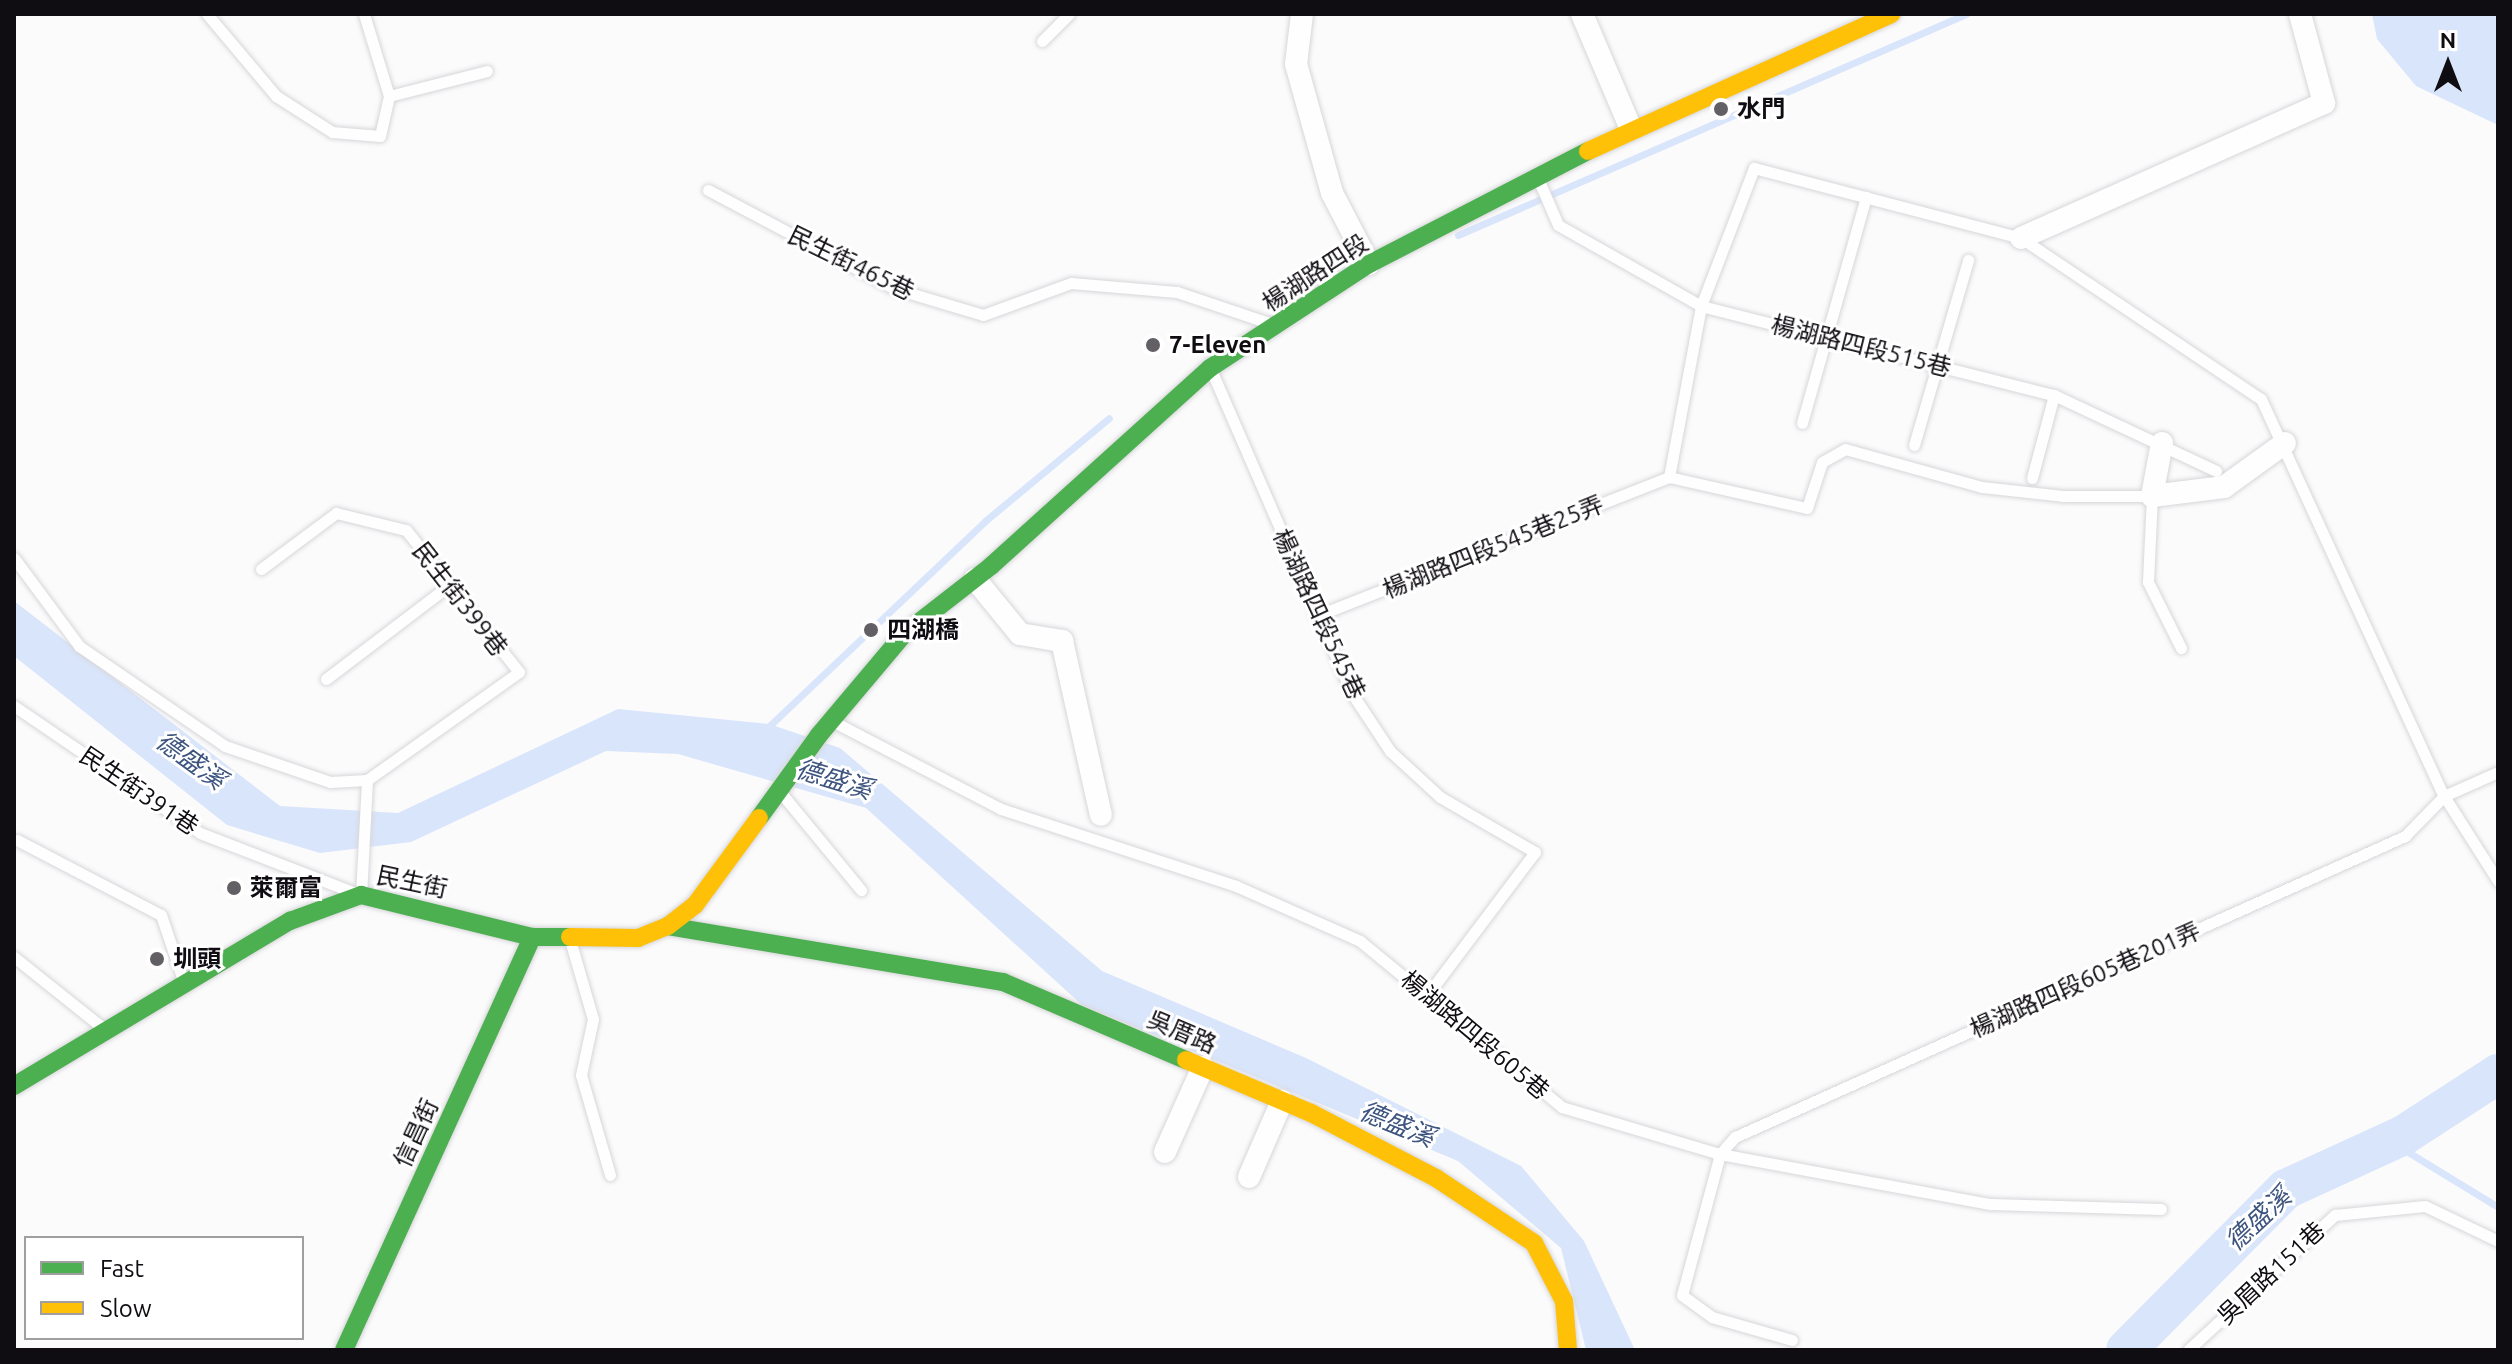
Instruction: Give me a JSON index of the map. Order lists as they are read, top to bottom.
{
  "streets": {
    "street": [
      "楊湖路四段",
      "民生街",
      "吳厝路",
      "信昌街"
    ],
    "lane": [
      "民生街465巷",
      "楊湖路四段515巷",
      "楊湖路四段545巷25弄",
      "民生街399巷",
      "楊湖路四段545巷",
      "民生街391巷",
      "楊湖路四段605巷201弄",
      "楊湖路四段605巷",
      "吳眉路151巷"
    ]
  },
  "crossings": [
    ["民生街465巷", "楊湖路四段"],
    ["楊湖路四段", "楊湖路四段515巷"],
    ["楊湖路四段", "楊湖路四段545巷"],
    ["楊湖路四段", "楊湖路四段605巷"],
    ["楊湖路四段545巷25弄", "楊湖路四段545巷"],
    ["楊湖路四段545巷", "楊湖路四段605巷"],
    ["民生街391巷", "民生街"],
    ["民生街", "吳厝路"],
    ["民生街", "信昌街"],
    ["楊湖路四段605巷201弄", "楊湖路四段605巷"]
  ],
  "water": ["德盛溪"],
  "places": [
    "水門",
    "7-Eleven",
    "四湖橋",
    "萊爾富",
    "圳頭"
  ],
  "legend": ["Fast", "Slow"],
  "north": "top"
}
